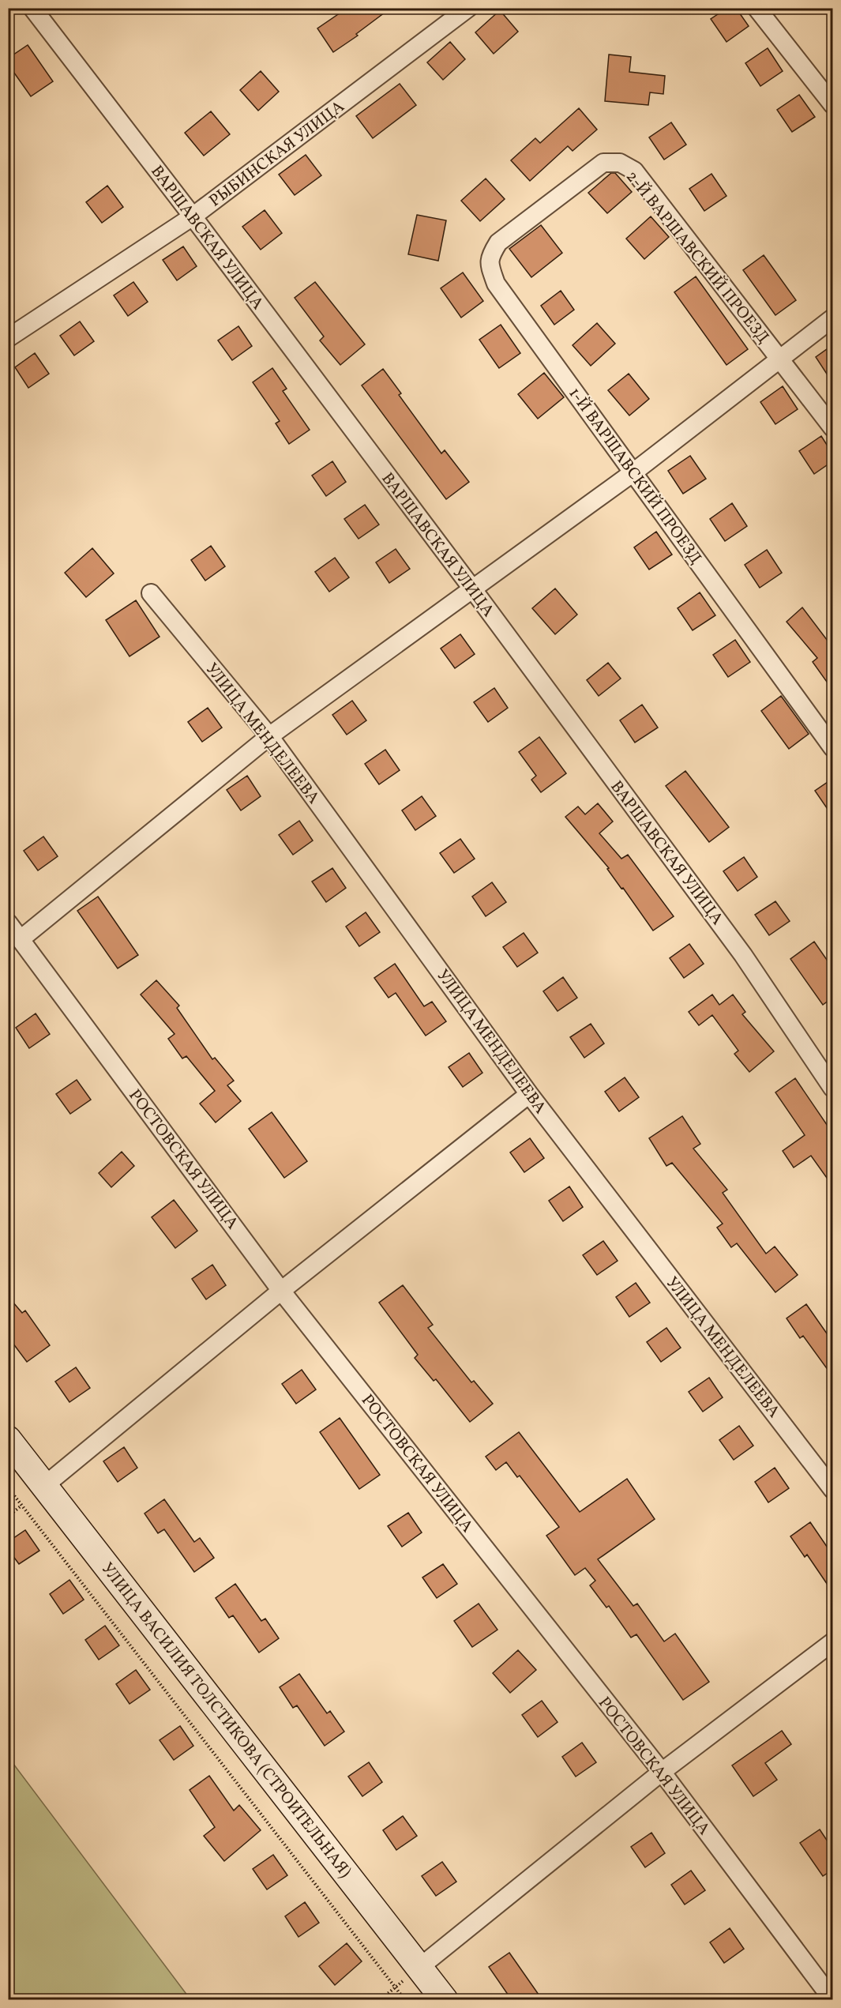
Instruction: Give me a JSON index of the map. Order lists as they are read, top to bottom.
{
  "streets": {
    "main road": ["УЛИЦА ВАСИЛИЯ ТОЛСТИКОВА (СТРОИТЕЛЬНАЯ)"],
    "street": [
      "РЫБИНСКАЯ УЛИЦА",
      "ВАРШАВСКАЯ УЛИЦА",
      "2-Й ВАРШАВСКИЙ ПРОЕЗД",
      "1-Й ВАРШАВСКИЙ ПРОЕЗД",
      "УЛИЦА МЕНДЕЛЕЕВА",
      "РОСТОВСКАЯ УЛИЦА"
    ]
  },
  "crossings": [
    ["РЫБИНСКАЯ УЛИЦА", "ВАРШАВСКАЯ УЛИЦА"],
    ["2-Й ВАРШАВСКИЙ ПРОЕЗД", "1-Й ВАРШАВСКИЙ ПРОЕЗД"]
  ]
}
